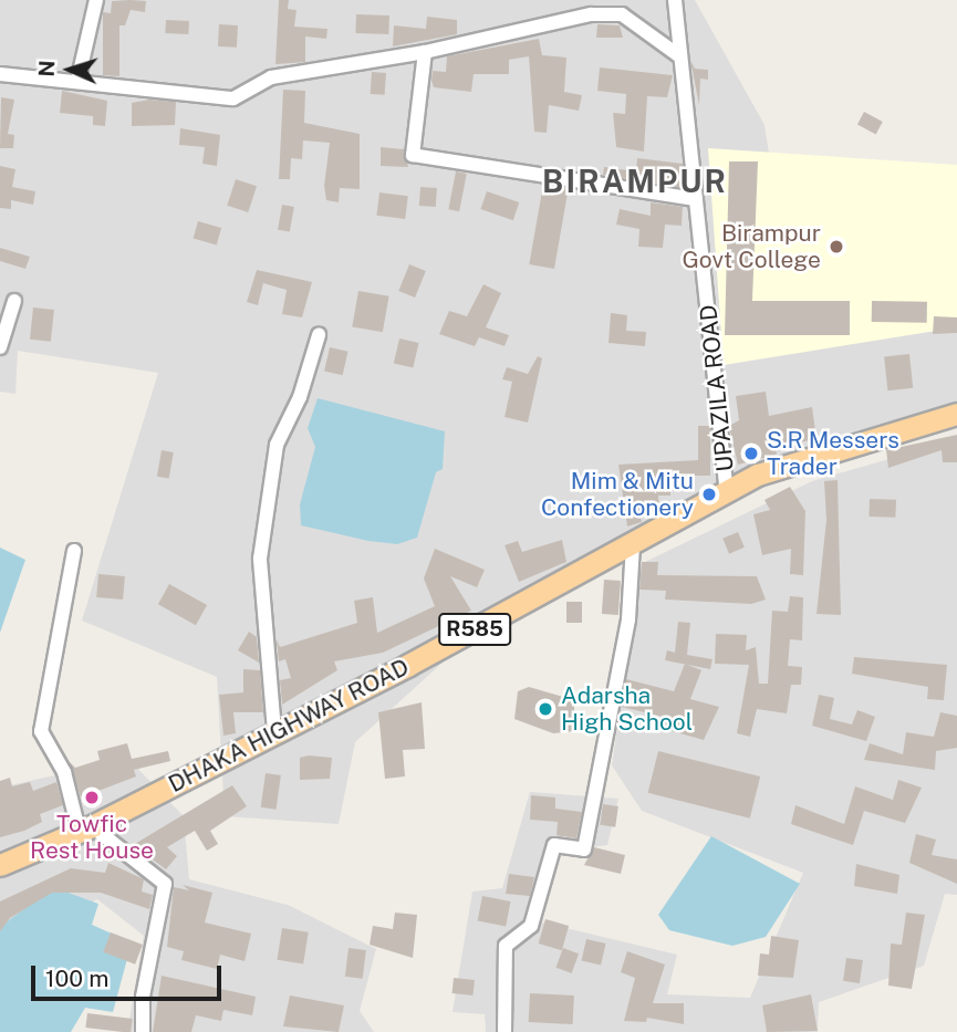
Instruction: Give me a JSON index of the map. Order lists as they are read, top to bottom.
{
  "streets": {
    "main road": ["R585", "DHAKA HIGHWAY ROAD"],
    "street": ["UPAZILA ROAD"]
  },
  "crossings": [
    ["UPAZILA ROAD", "DHAKA HIGHWAY ROAD"]
  ],
  "districts": ["BIRAMPUR"],
  "places": [
    "Birampur Govt College",
    "S.R Messers Trader",
    "Mim & Mitu Confectionery",
    "Adarsha High School",
    "Towfic Rest House"
  ],
  "scale_bar": "100 m",
  "north": "left"
}
